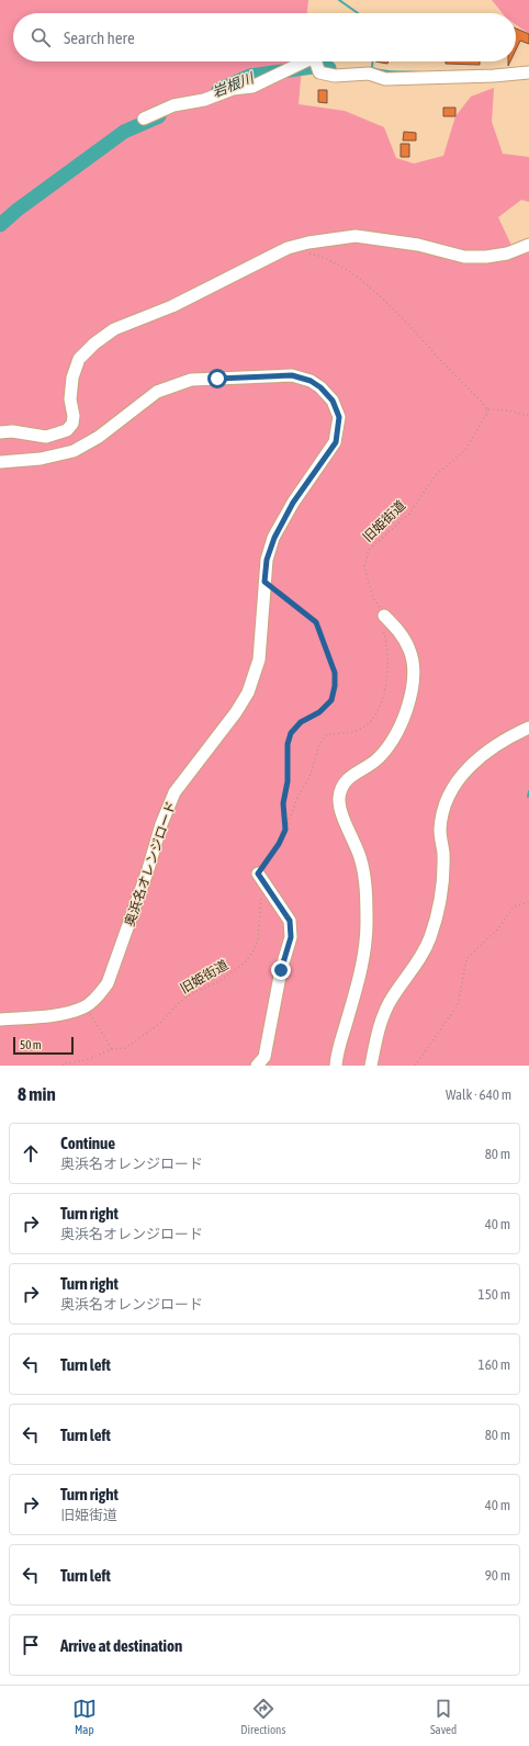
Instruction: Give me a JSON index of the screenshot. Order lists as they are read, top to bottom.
{
  "streets": {
    "street": ["奥浜名オレンジロード"],
    "path": ["旧姫街道"]
  },
  "water": ["岩根川"],
  "scale_bar": "50 m",
  "page": {
    "search": "Search here",
    "scale": "50 m",
    "heading": ["8 min", "Walk · 640 m"],
    "list": [
      ["Continue", "奥浜名オレンジロード", "80 m"],
      ["Turn right", "奥浜名オレンジロード", "40 m"],
      ["Turn right", "奥浜名オレンジロード", "150 m"],
      ["Turn left", "160 m"],
      ["Turn left", "80 m"],
      ["Turn right", "旧姫街道", "40 m"],
      ["Turn left", "90 m"],
      "Arrive at destination"
    ],
    "nav": ["Map", "Directions", "Saved"]
  }
}
